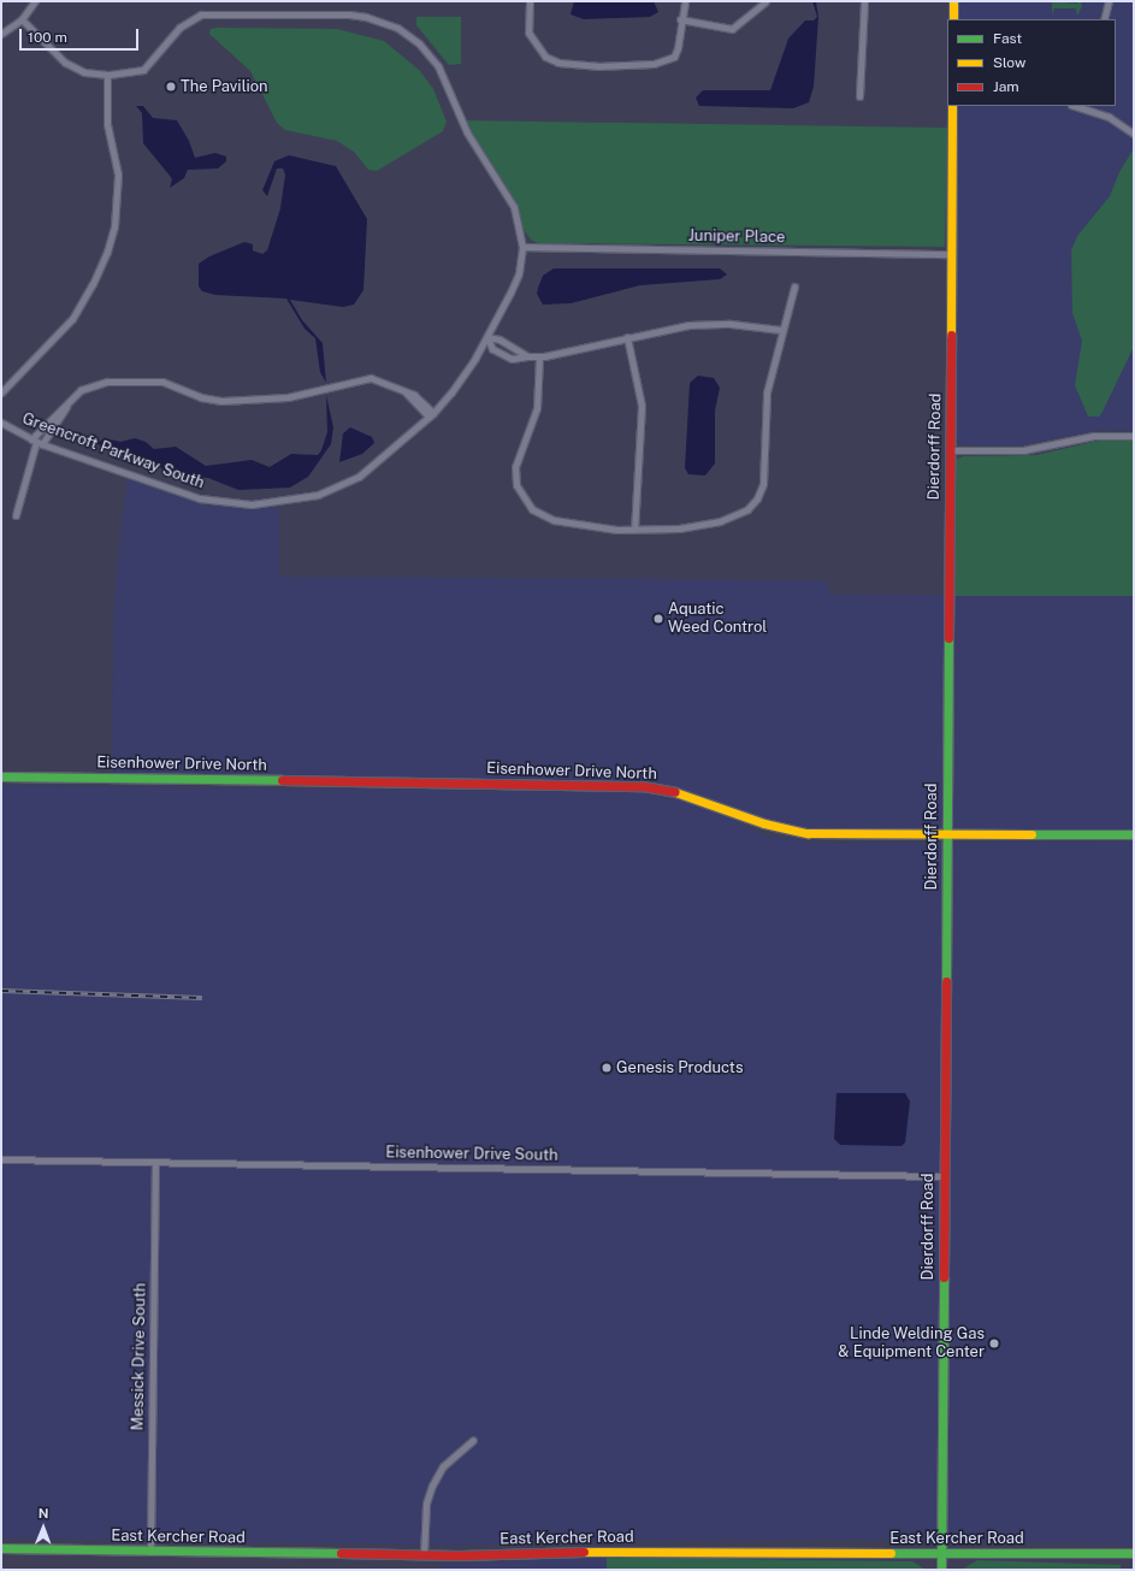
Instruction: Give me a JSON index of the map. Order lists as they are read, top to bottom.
{
  "streets": {
    "street": [
      "Juniper Place",
      "Dierdorff Road",
      "Greencroft Parkway South",
      "Eisenhower Drive North",
      "Eisenhower Drive South",
      "Messick Drive South",
      "East Kercher Road"
    ]
  },
  "crossings": [
    ["Juniper Place", "Dierdorff Road"],
    ["Juniper Place", "Greencroft Parkway South"],
    ["Dierdorff Road", "Eisenhower Drive North"],
    ["Dierdorff Road", "Eisenhower Drive South"],
    ["Dierdorff Road", "East Kercher Road"],
    ["Eisenhower Drive South", "Messick Drive South"],
    ["Messick Drive South", "East Kercher Road"]
  ],
  "places": [
    "The Pavilion",
    "Aquatic Weed Control",
    "Genesis Products",
    "Linde Welding Gas & Equipment Center"
  ],
  "legend": ["Fast", "Slow", "Jam"],
  "scale_bar": "100 m",
  "north": "top"
}
